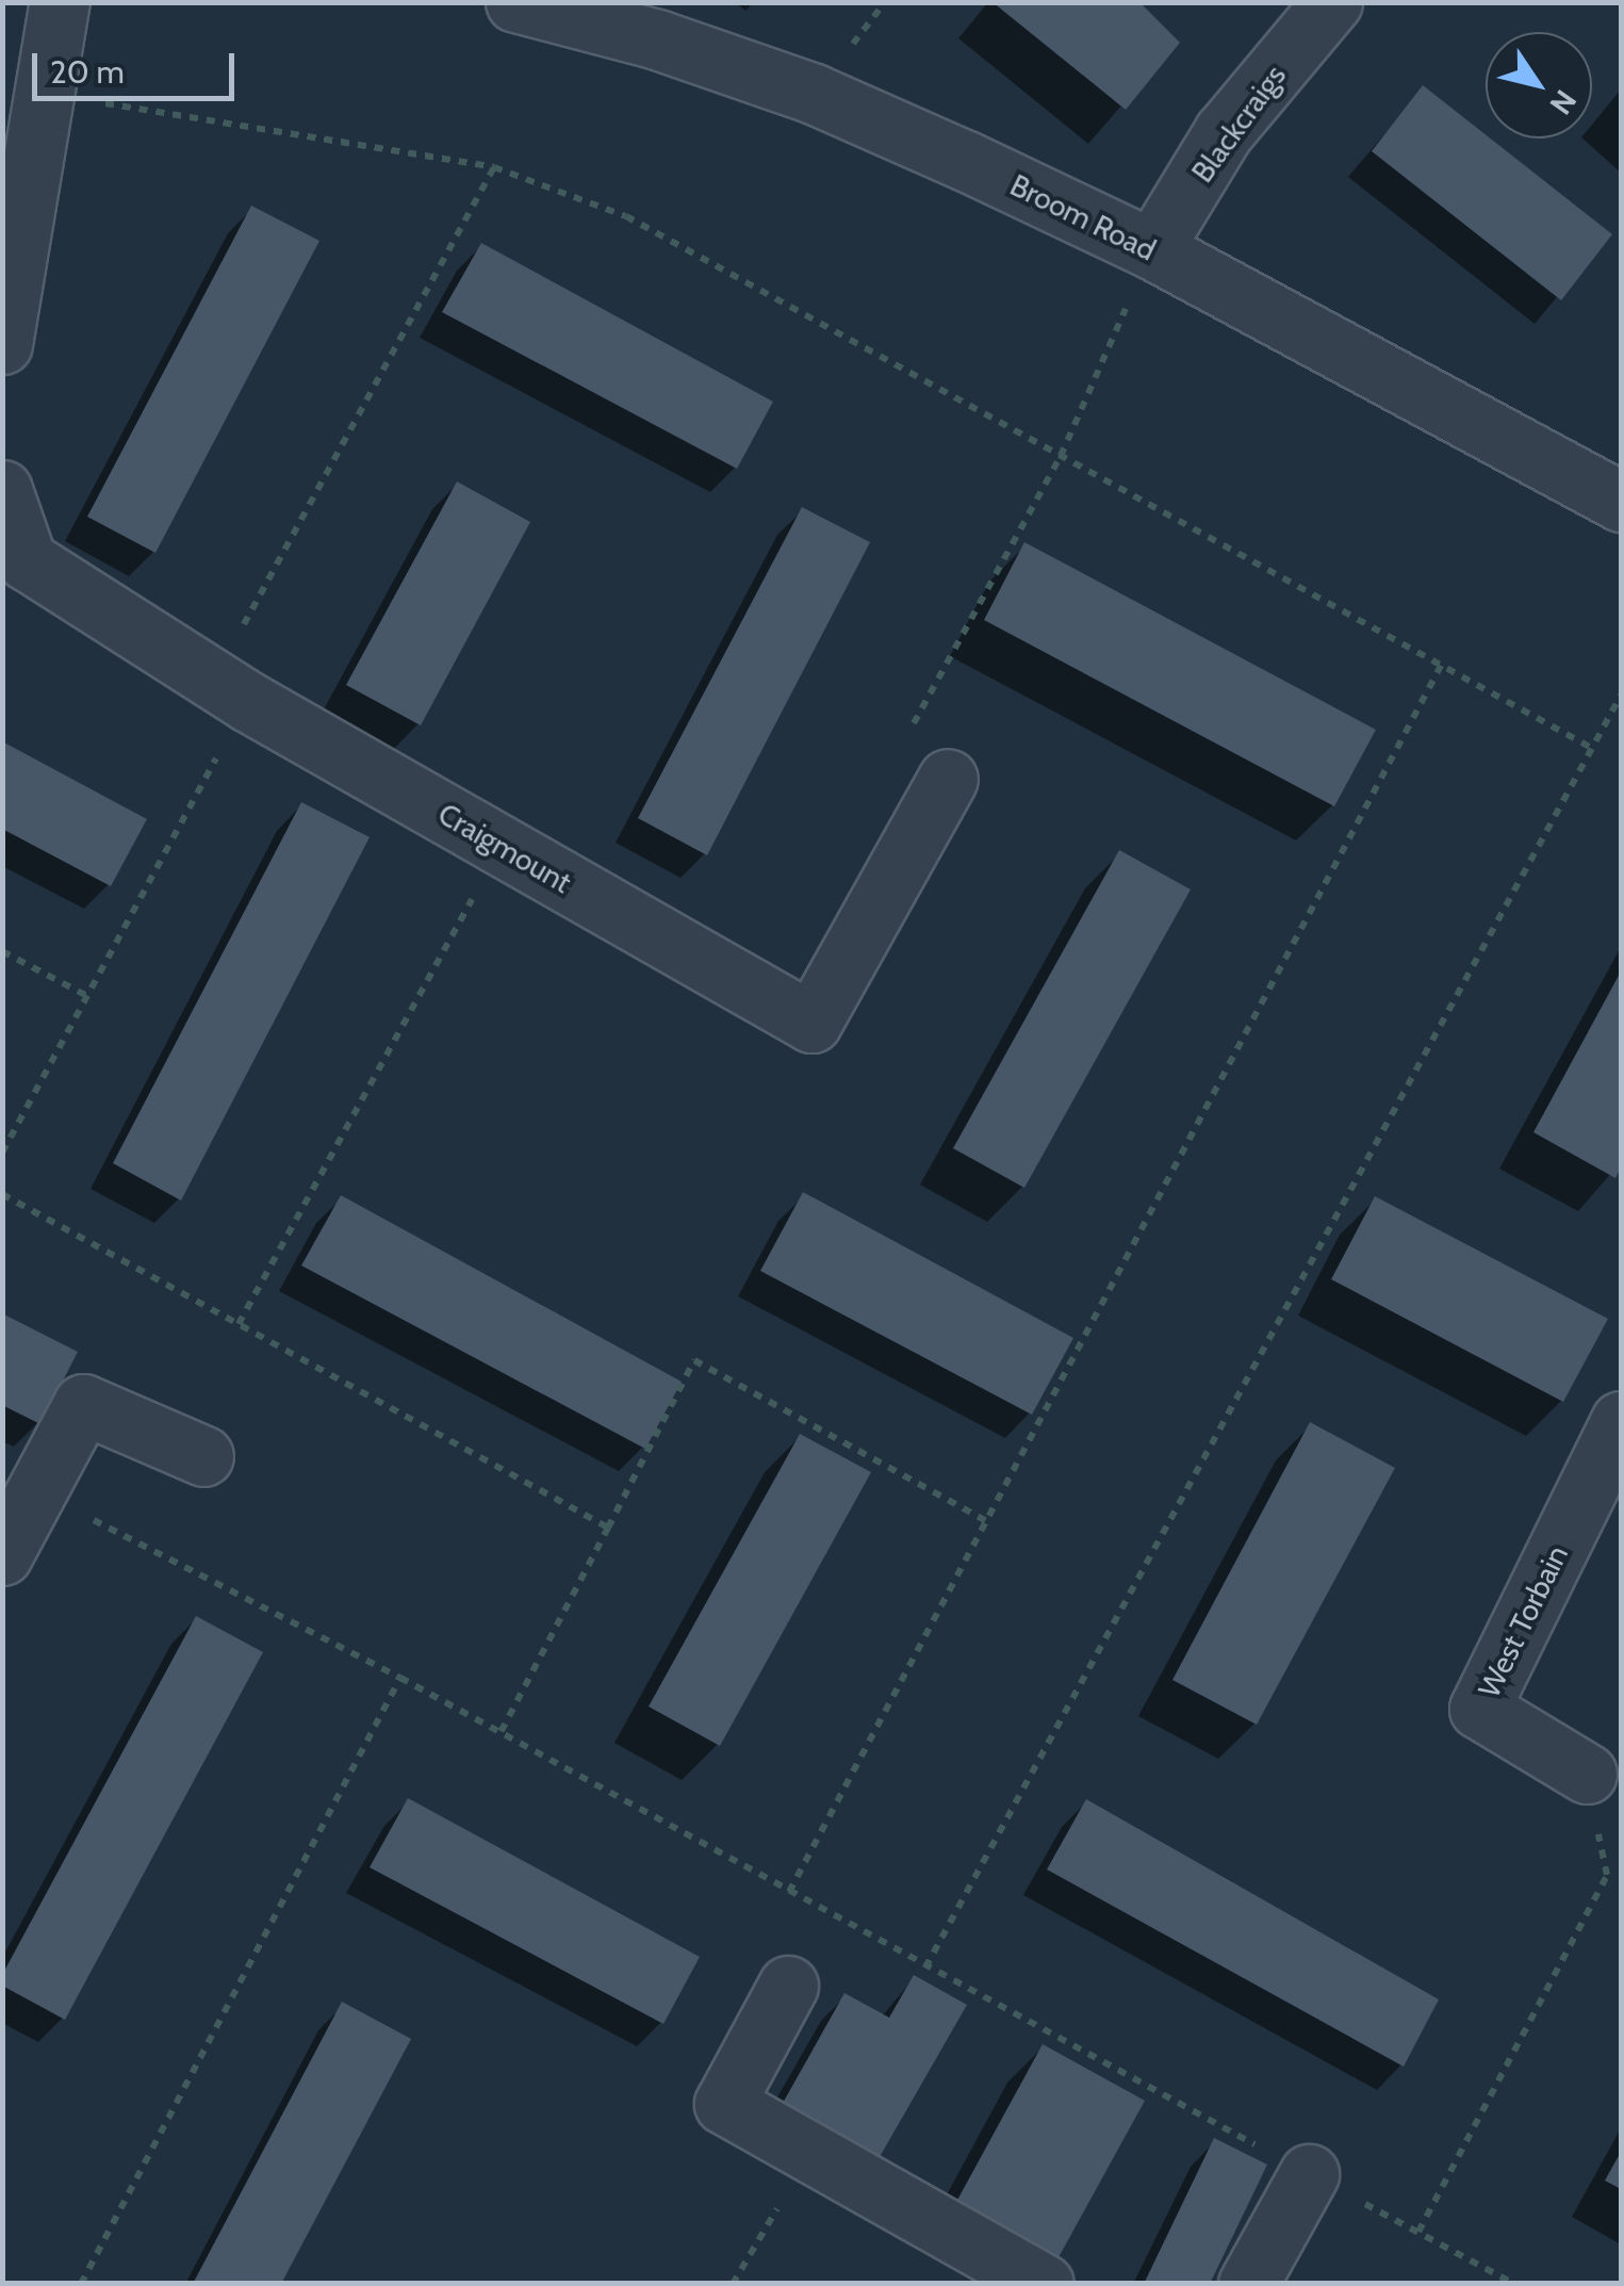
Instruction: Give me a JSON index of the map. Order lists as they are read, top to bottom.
{
  "streets": {
    "street": [
      "Blackcraigs",
      "Broom Road",
      "Craigmount",
      "West Torbain"
    ]
  },
  "crossings": [
    ["Blackcraigs", "Broom Road"]
  ],
  "scale_bar": "20 m",
  "north": "bottom right"
}
